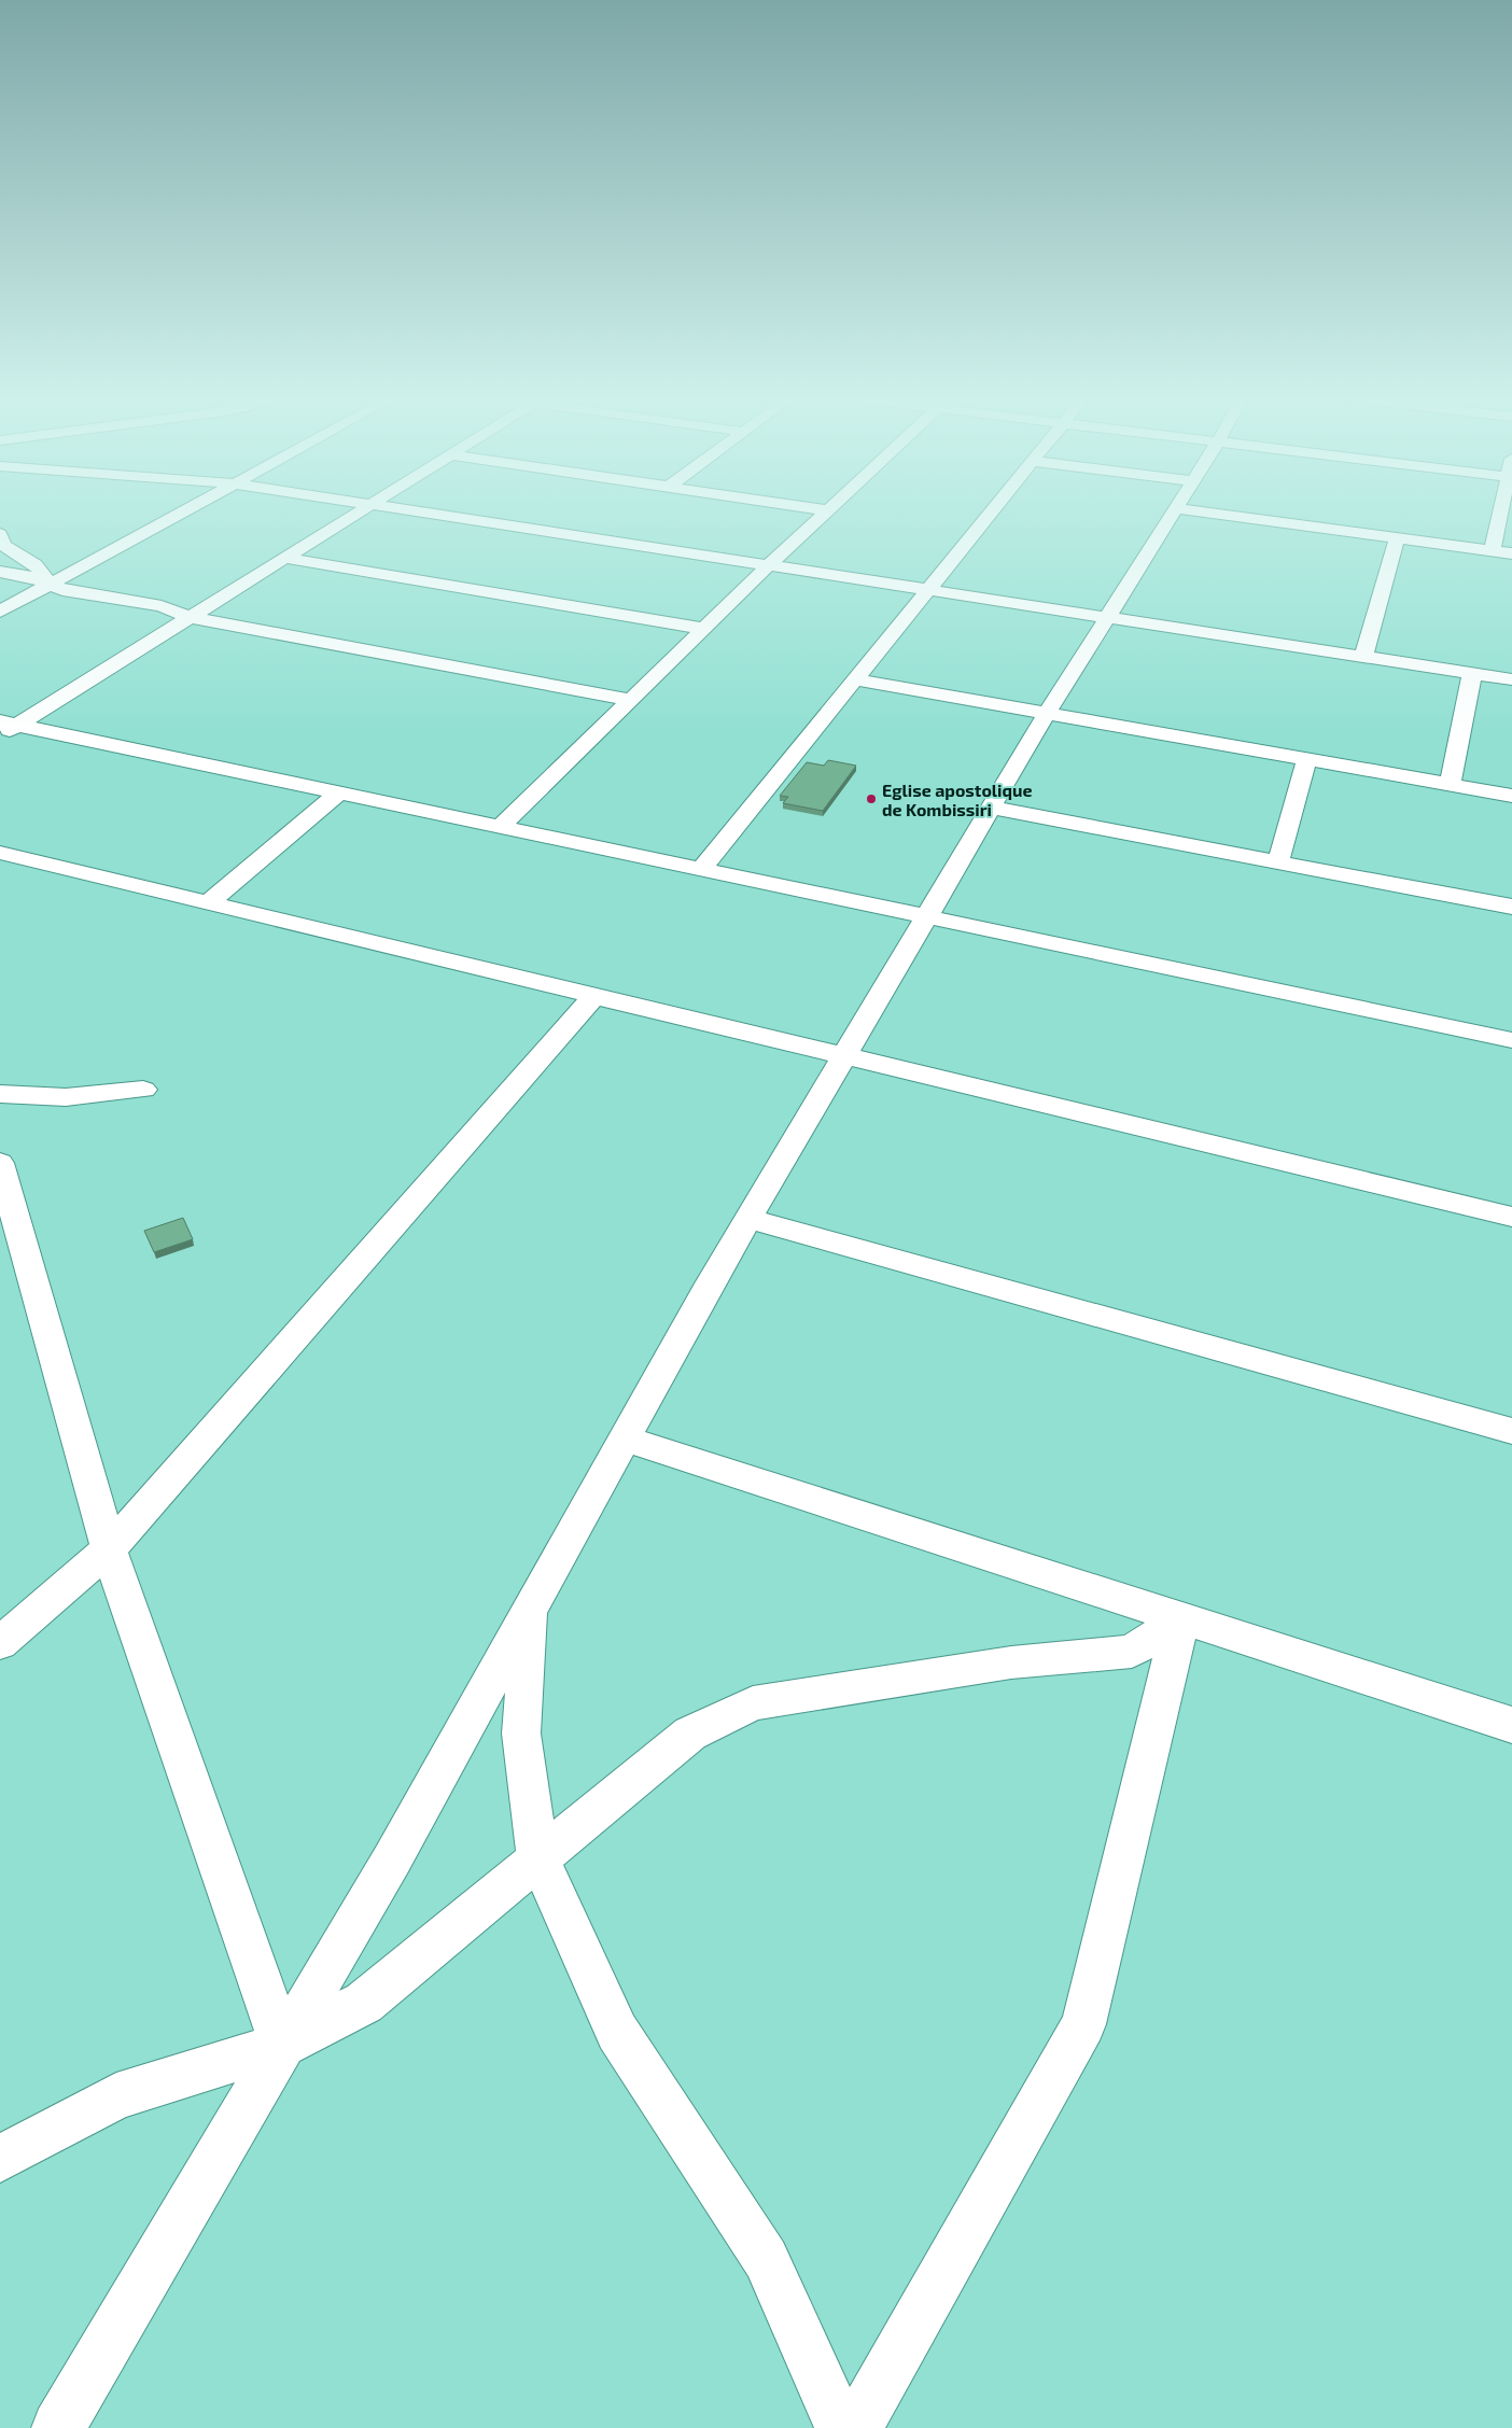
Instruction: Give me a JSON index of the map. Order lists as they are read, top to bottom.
{
  "places": ["Eglise apostolique de Kombissiri"]
}
